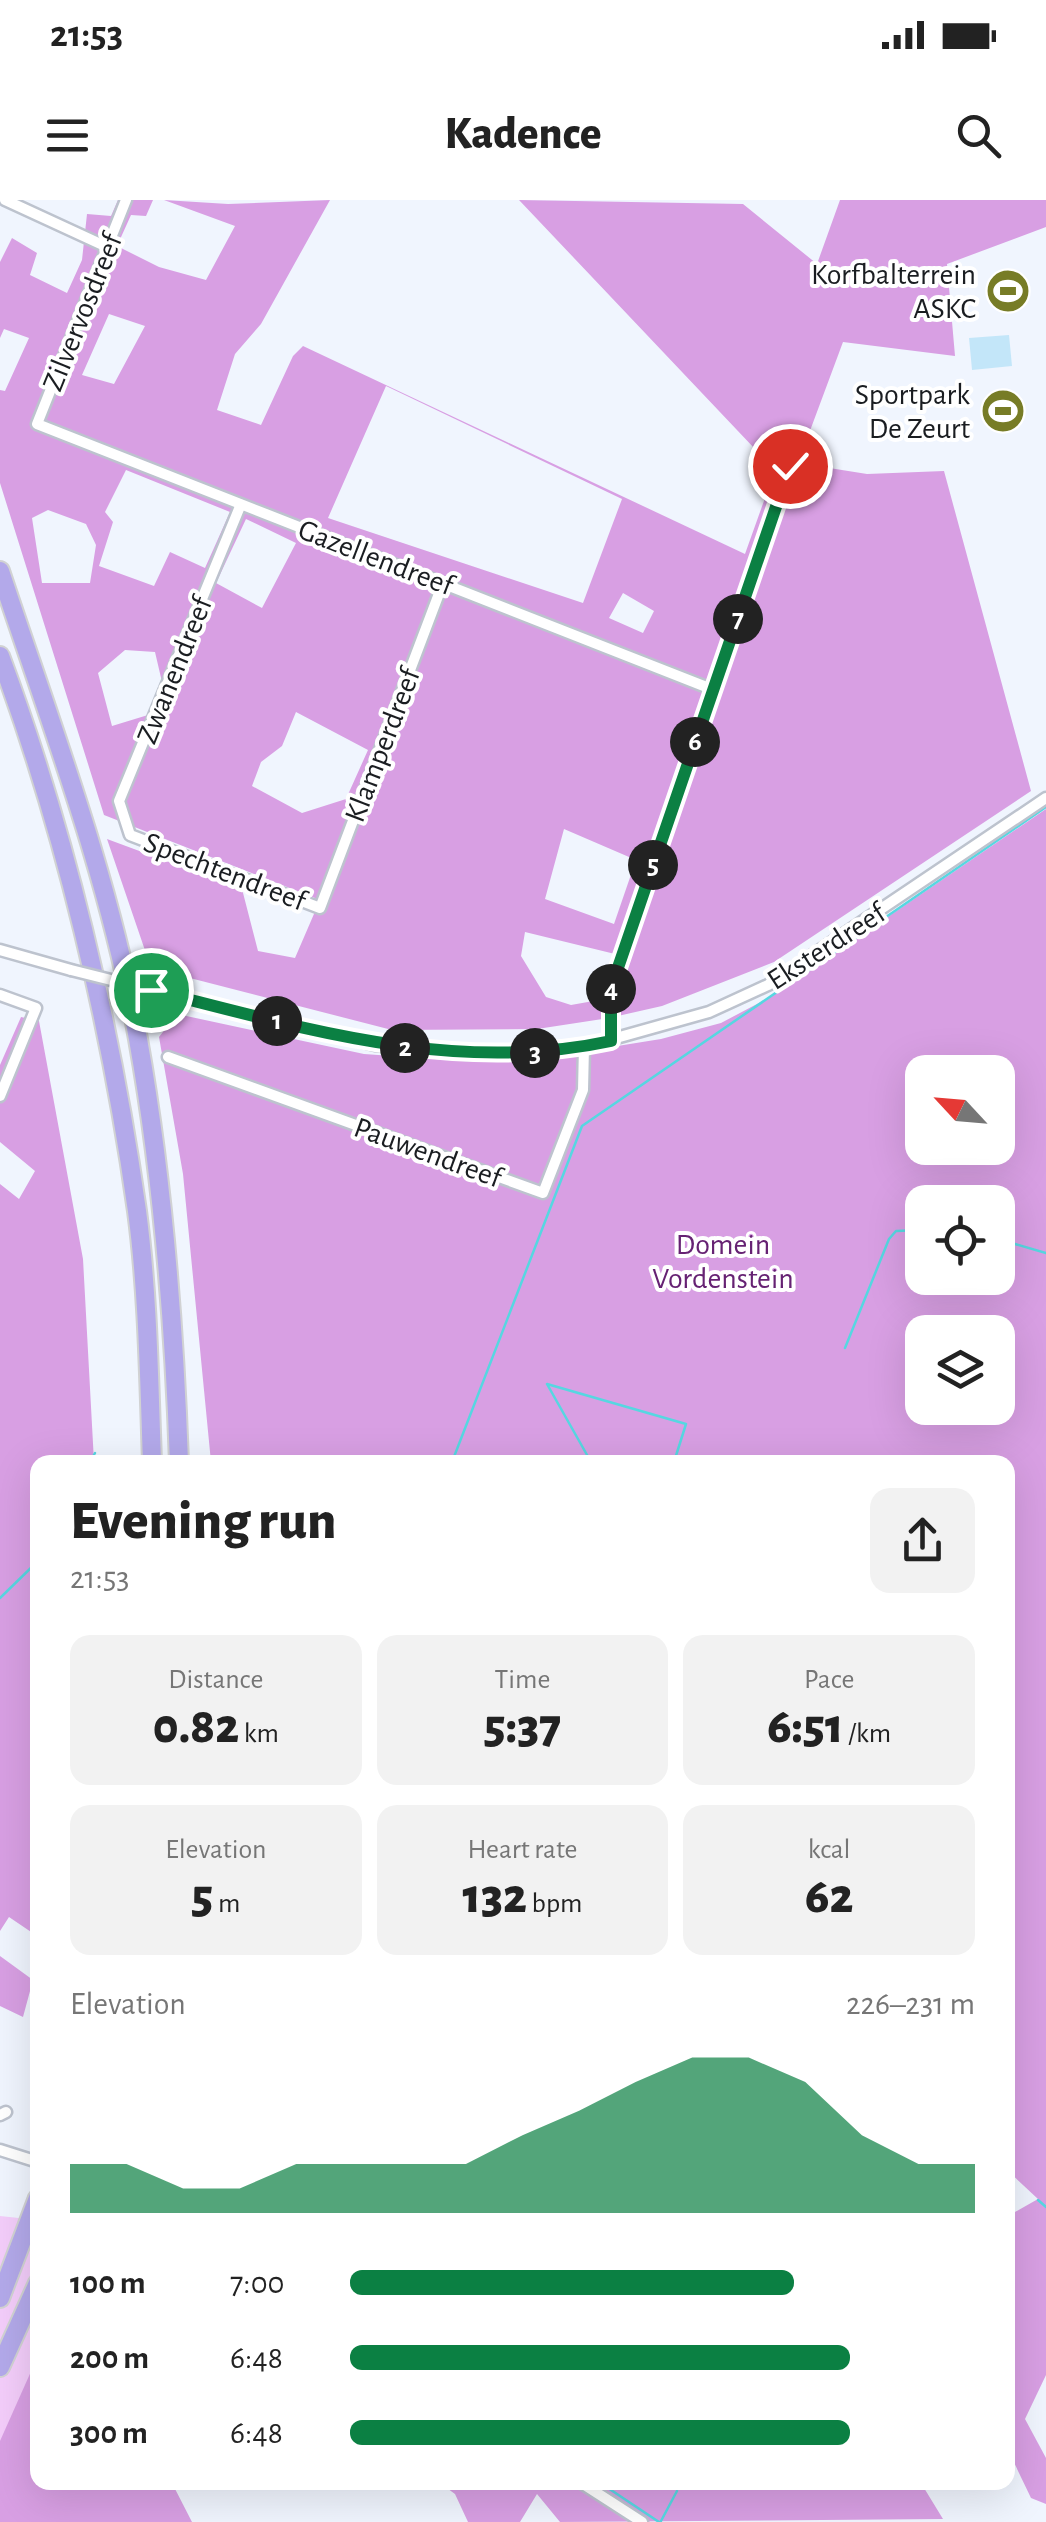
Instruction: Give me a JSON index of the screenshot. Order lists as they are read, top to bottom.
{
  "streets": {
    "street": [
      "Zilvervosdreef",
      "Gazellendreef",
      "Zwanendreef",
      "Klamperdreef",
      "Spechtendreef",
      "Eksterdreef",
      "Pauwendreef"
    ]
  },
  "crossings": [
    ["Zilvervosdreef", "Gazellendreef"],
    ["Gazellendreef", "Zwanendreef"],
    ["Gazellendreef", "Klamperdreef"],
    ["Zwanendreef", "Spechtendreef"],
    ["Klamperdreef", "Spechtendreef"],
    ["Eksterdreef", "Pauwendreef"]
  ],
  "parks": ["Domein Vordenstein"],
  "places": {
    "sports": ["Korfbalterrein ASKC", "Sportpark De Zeurt"]
  },
  "north": "top left",
  "page": {
    "status": "21:53",
    "header": "Kadence",
    "pins": [
      "7",
      "6",
      "5",
      "4",
      "1",
      "2",
      "3"
    ],
    "heading": ["Evening run", "21:53"],
    "stats": [
      ["Distance", "0.82 km"],
      ["Time", "5:37"],
      ["Pace", "6:51 /km"],
      ["Elevation", "5 m"],
      ["Heart rate", "132 bpm"],
      ["kcal", "62"]
    ],
    "chart": ["Elevation", "226–231 m"],
    "list": [
      {
        "name": "100 m",
        "note": "7:00"
      },
      {
        "name": "200 m",
        "note": "6:48"
      },
      {
        "name": "300 m",
        "note": "6:48"
      }
    ]
  }
}
